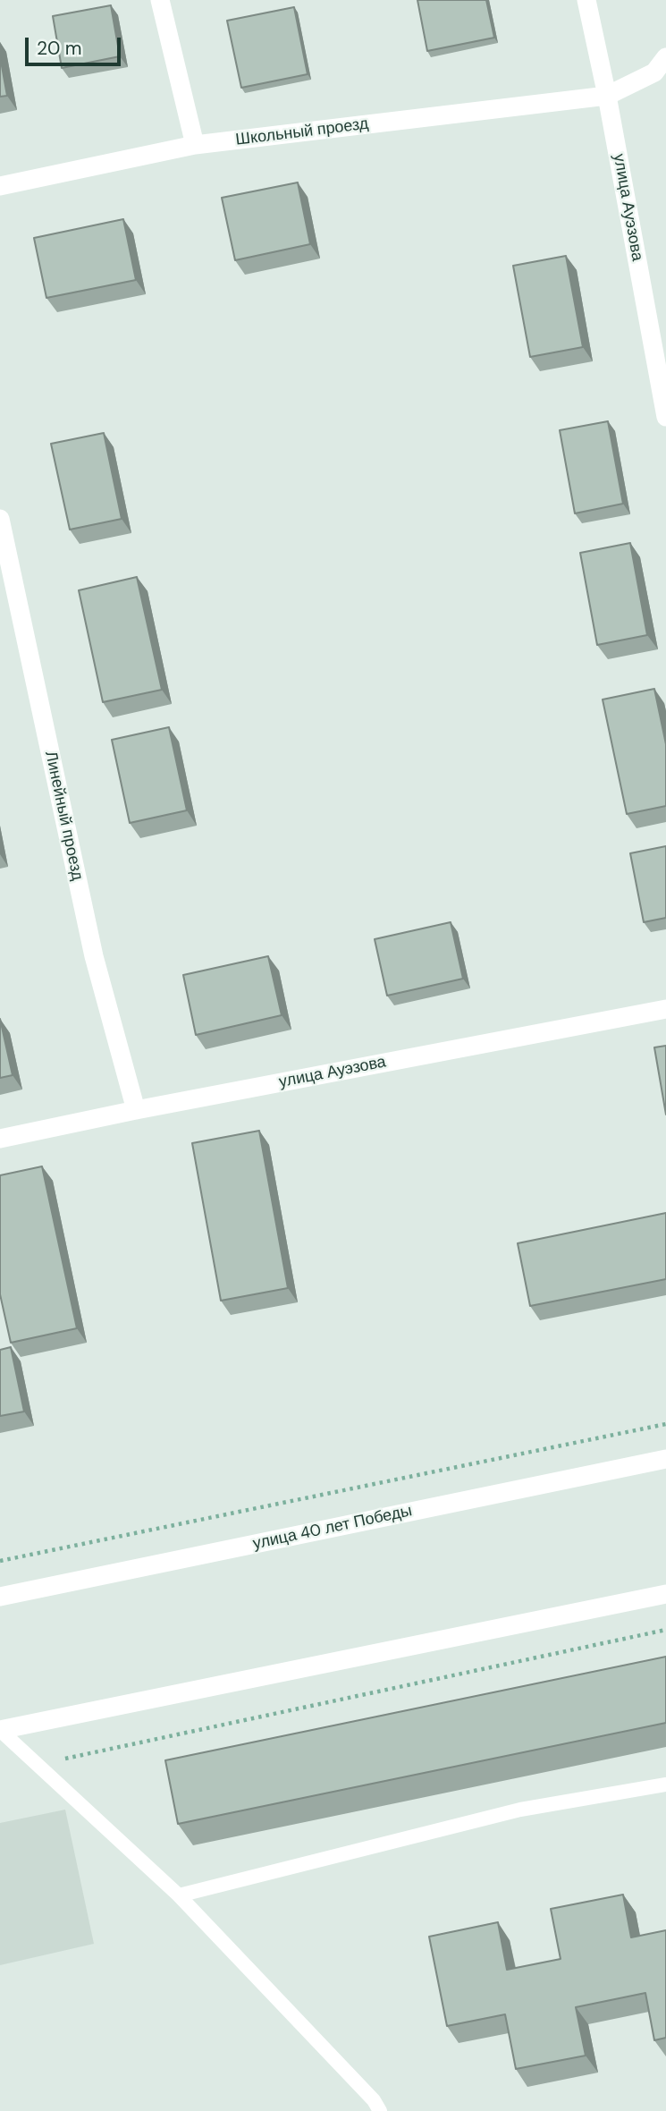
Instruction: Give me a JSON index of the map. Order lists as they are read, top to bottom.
{
  "streets": {
    "street": [
      "Школьный проезд",
      "улица Ауэзова",
      "Линейный проезд",
      "улица 40 лет Победы"
    ]
  },
  "crossings": [
    ["Школьный проезд", "улица Ауэзова"],
    ["улица Ауэзова", "Линейный проезд"]
  ],
  "scale_bar": "20 m"
}
